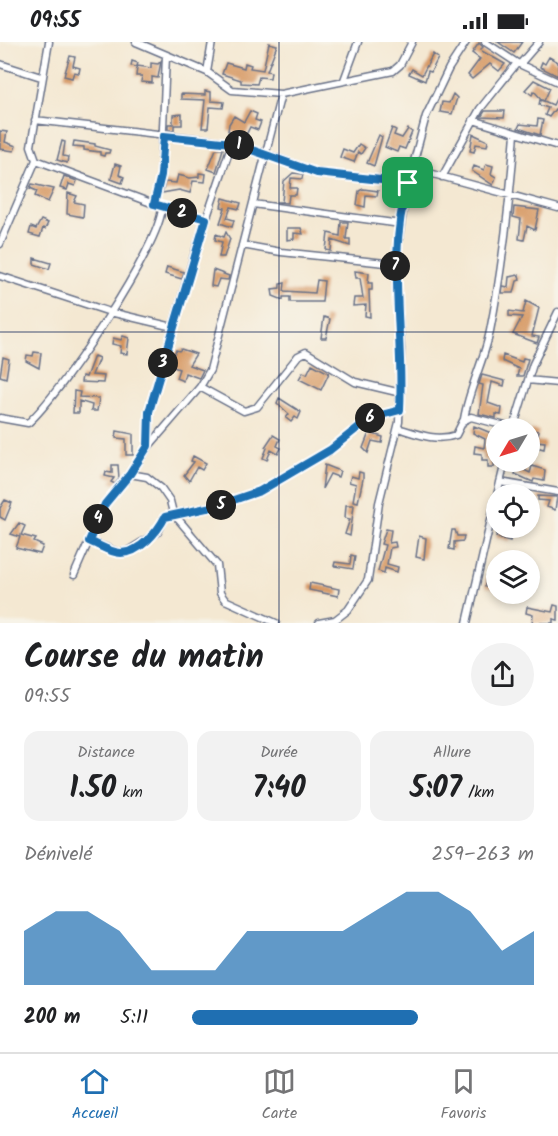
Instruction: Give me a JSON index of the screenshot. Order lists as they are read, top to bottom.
{
  "north": "bottom left",
  "page": {
    "status": "09:55",
    "pins": [
      "1",
      "2",
      "7",
      "3",
      "6",
      "5",
      "4"
    ],
    "heading": ["Course du matin", "09:55"],
    "stats": [
      ["Distance", "1.50 km"],
      ["Durée", "7:40"],
      ["Allure", "5:07 /km"]
    ],
    "chart": ["Dénivelé", "259–263 m"],
    "list": [
      {
        "name": "200 m",
        "note": "5:11"
      }
    ],
    "tabs": ["Accueil", "Carte", "Favoris"]
  }
}
